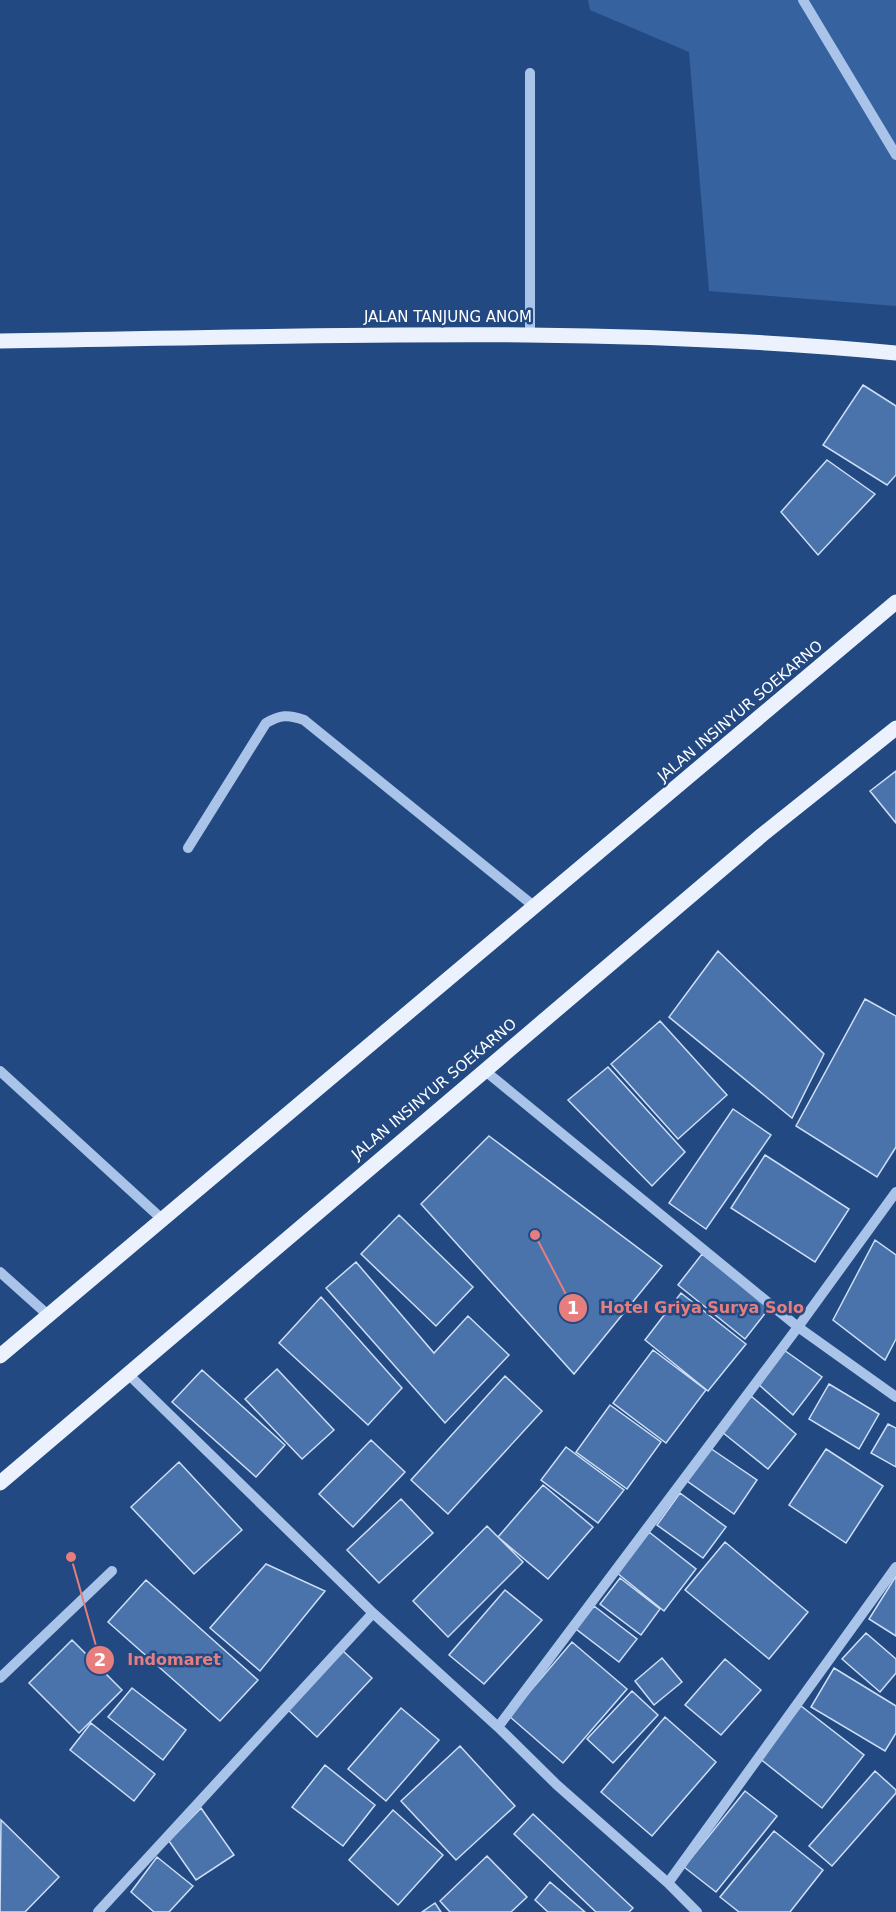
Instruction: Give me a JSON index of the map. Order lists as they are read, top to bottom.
{
  "streets": {
    "main road": ["JALAN TANJUNG ANOM", "JALAN INSINYUR SOEKARNO"]
  },
  "places": ["Hotel Griya Surya Solo", "Indomaret"]
}
